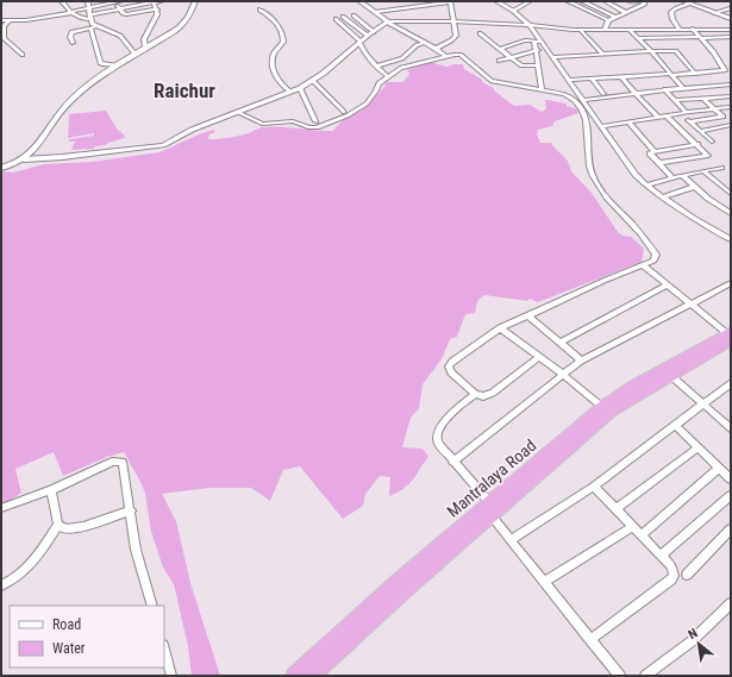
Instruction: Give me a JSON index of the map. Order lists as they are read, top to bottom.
{
  "streets": {
    "highway": ["Mantralaya Road"]
  },
  "districts": ["Raichur"],
  "legend": ["Road", "Water"],
  "north": "top left"
}
